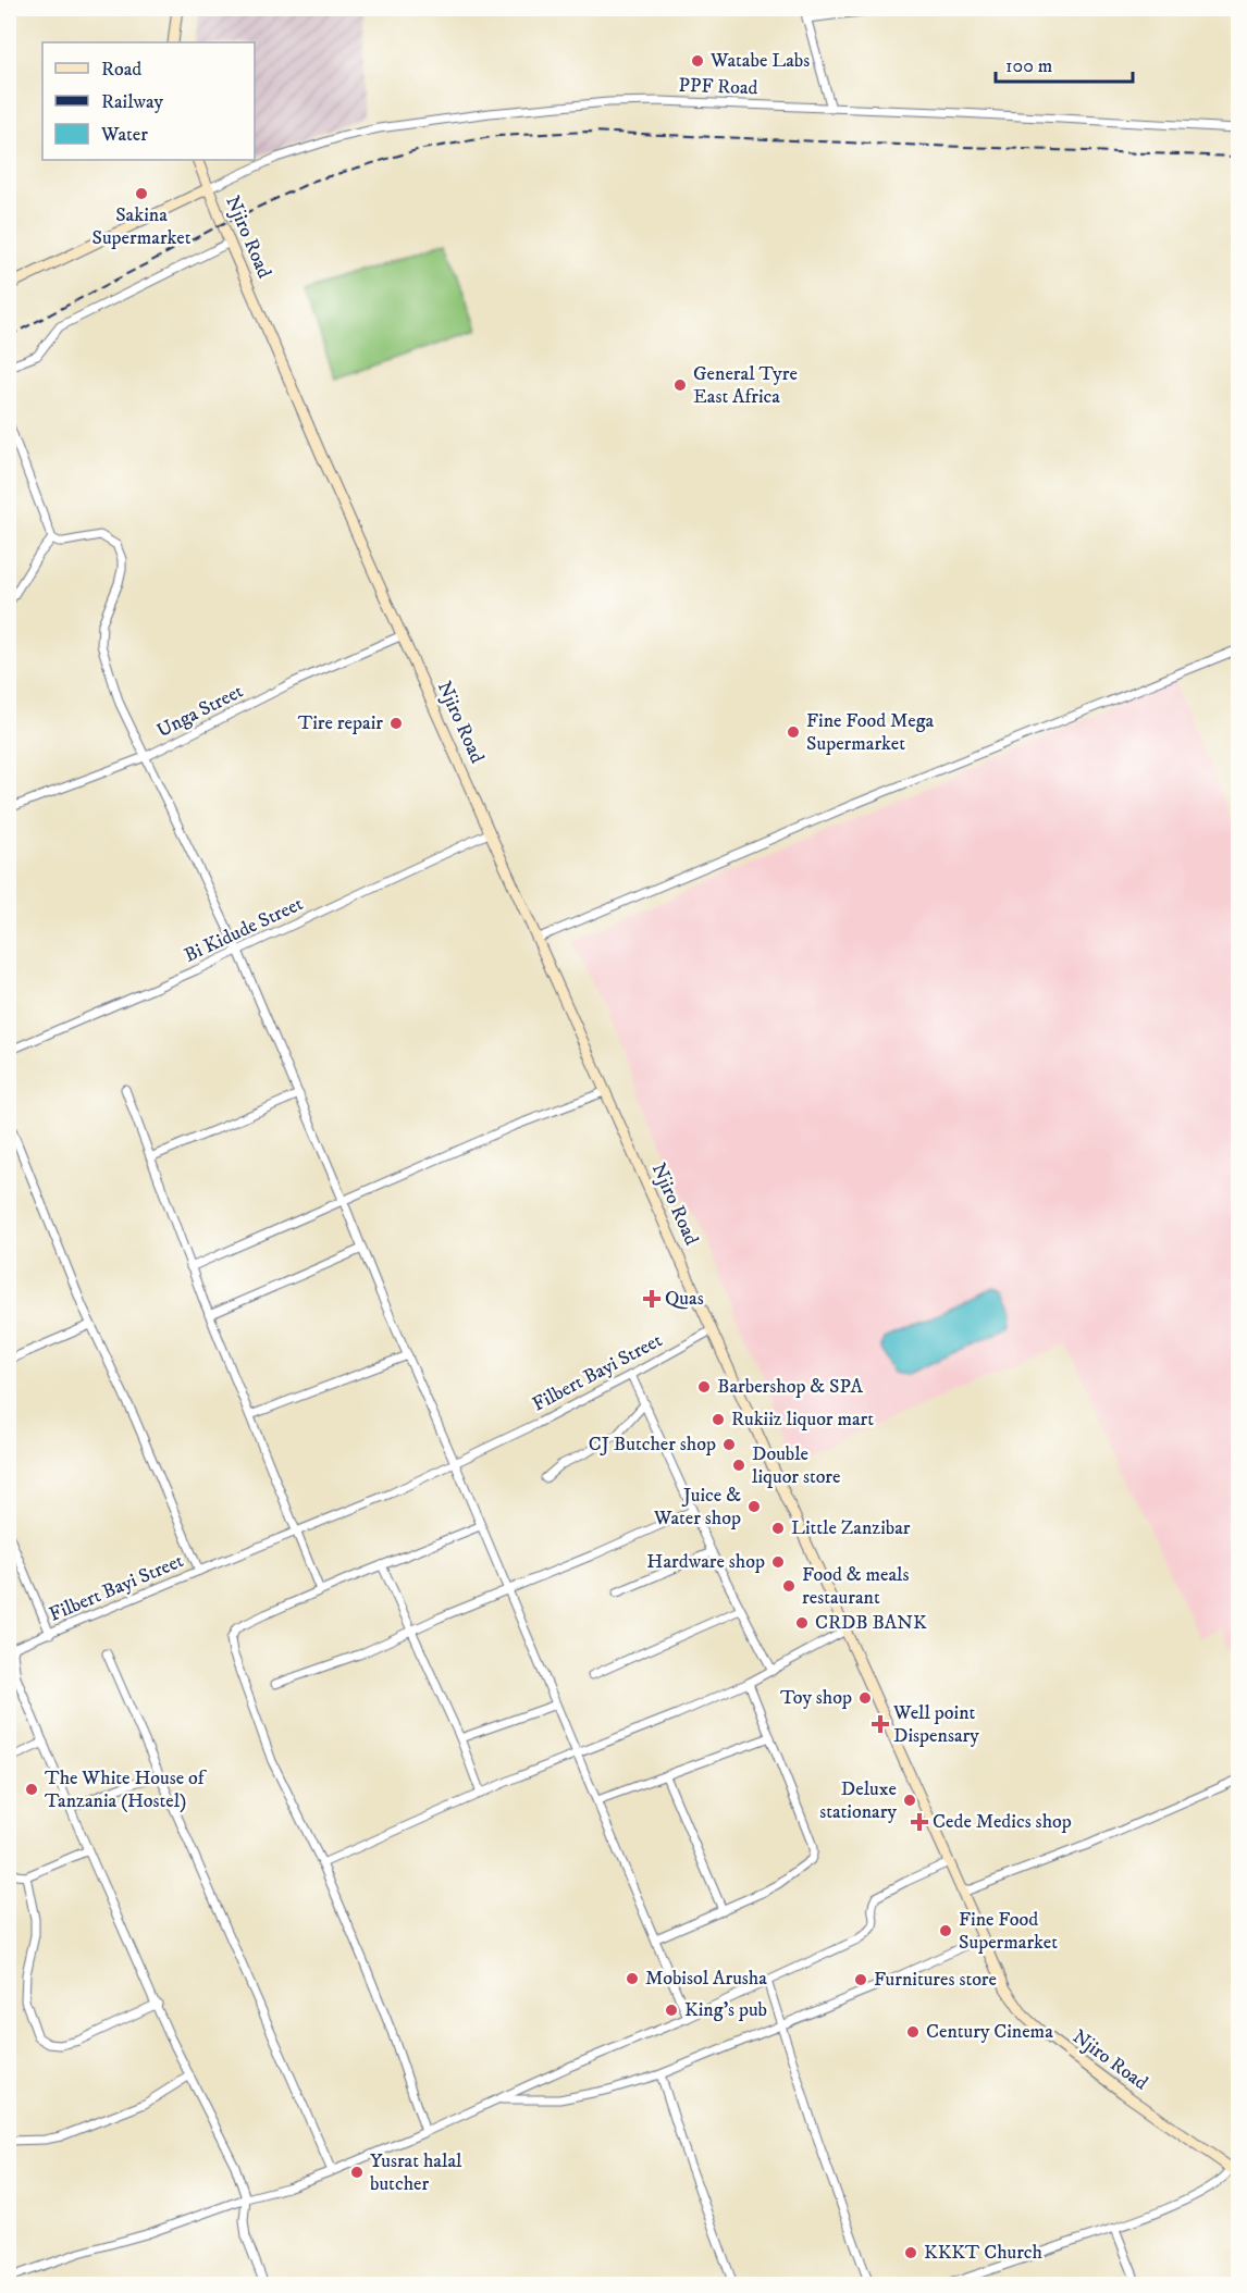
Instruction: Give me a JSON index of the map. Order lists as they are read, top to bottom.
{
  "streets": {
    "street": [
      "PPF Road",
      "Njiro Road",
      "Unga Street",
      "Bi Kidude Street",
      "Filbert Bayi Street"
    ]
  },
  "crossings": [
    ["PPF Road", "Njiro Road"],
    ["Njiro Road", "Unga Street"],
    ["Njiro Road", "Bi Kidude Street"],
    ["Njiro Road", "Filbert Bayi Street"]
  ],
  "places": {
    "other": [
      "Watabe Labs",
      "Sakina Supermarket",
      "General Tyre East Africa",
      "Tire repair",
      "Fine Food Mega Supermarket",
      "Barbershop & SPA",
      "Rukiiz liquor mart",
      "CJ Butcher shop",
      "Double liquor store",
      "Juice & Water shop",
      "Little Zanzibar",
      "Hardware shop",
      "Food & meals restaurant",
      "CRDB BANK",
      "Toy shop",
      "The White House of Tanzania (Hostel)",
      "Deluxe stationary",
      "Fine Food Supermarket",
      "Mobisol Arusha",
      "Furnitures store",
      "King's pub",
      "Century Cinema",
      "Yusrat halal butcher",
      "KKKT Church"
    ],
    "health": ["Quas", "Well point Dispensary", "Cede Medics shop"]
  },
  "legend": ["Road", "Railway", "Water"],
  "scale_bar": "100 m"
}
